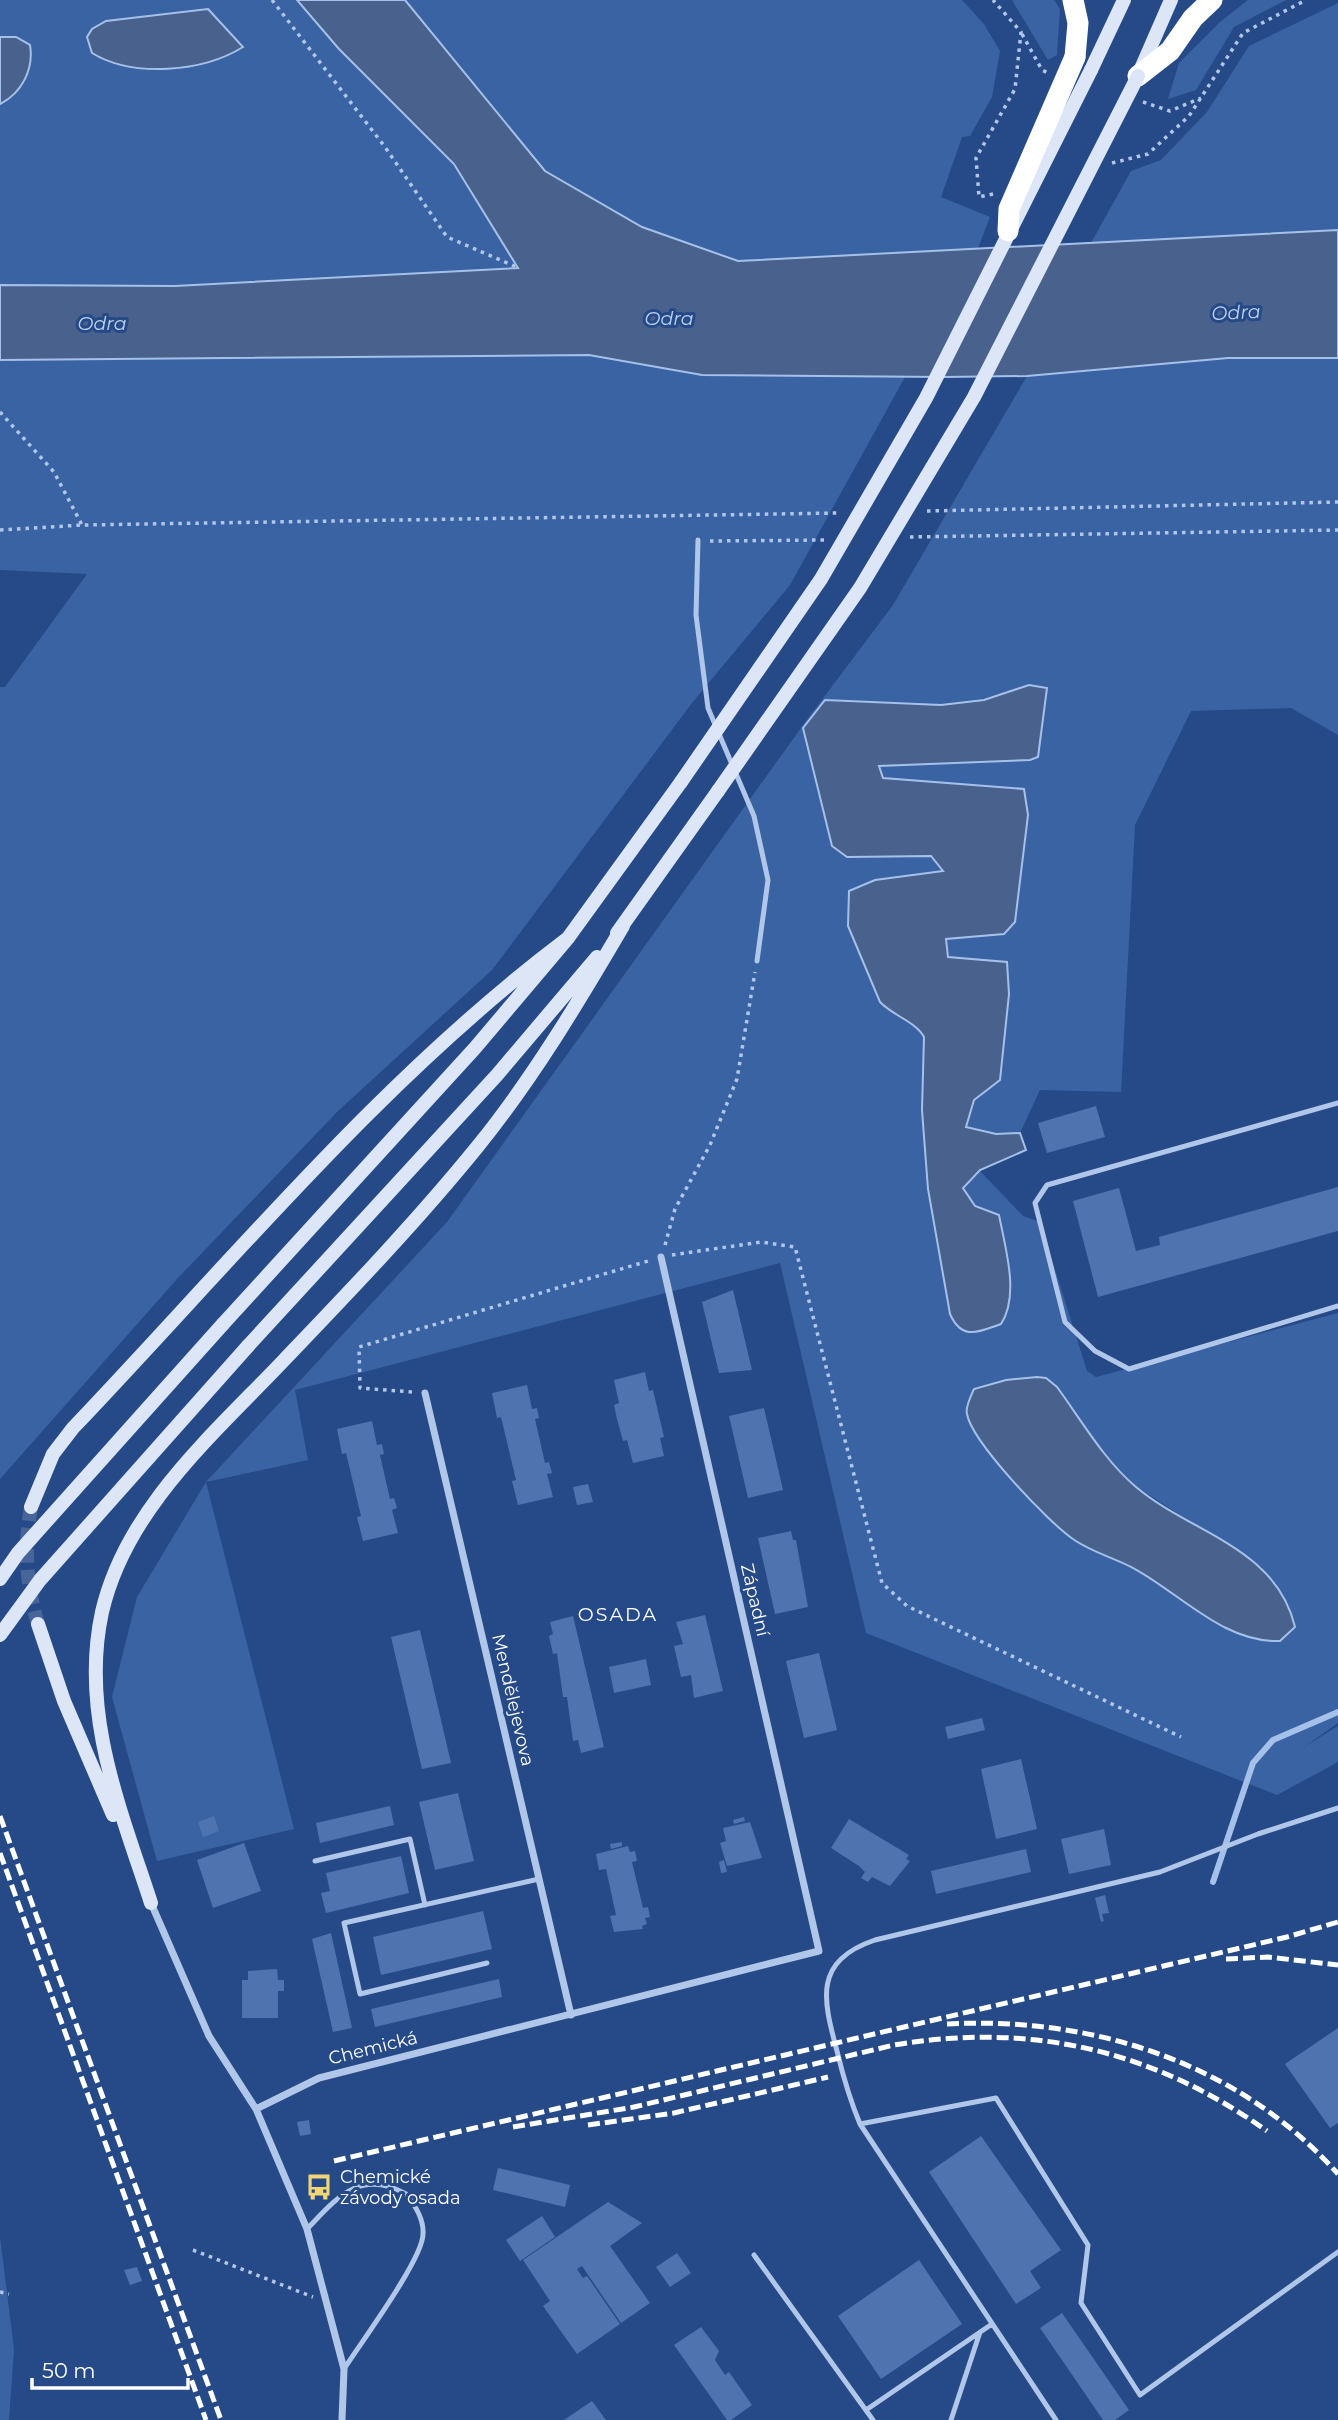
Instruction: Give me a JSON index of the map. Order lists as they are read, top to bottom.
{
  "streets": {
    "street": ["Západní", "Mendělejevova", "Chemická"]
  },
  "crossings": [
    ["Západní", "Chemická"],
    ["Mendělejevova", "Chemická"]
  ],
  "districts": ["OSADA"],
  "water": ["Odra"],
  "places": {
    "bus stop": ["Chemické závody osada"]
  },
  "scale_bar": "50 m"
}
